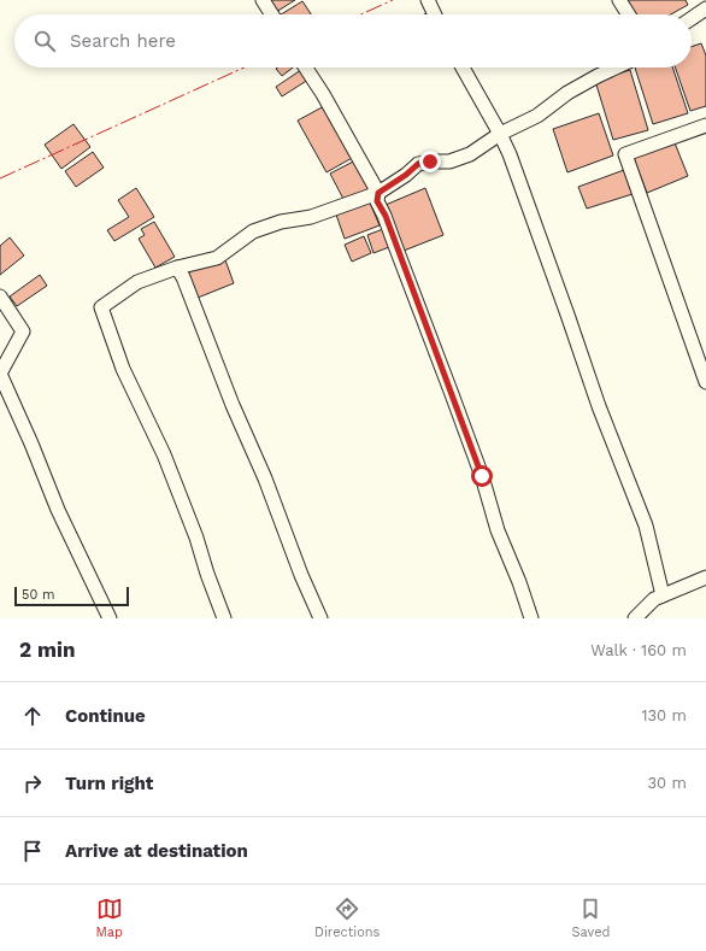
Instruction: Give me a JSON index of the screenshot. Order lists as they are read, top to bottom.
{
  "scale_bar": "50 m",
  "page": {
    "search": "Search here",
    "scale": "50 m",
    "heading": ["2 min", "Walk · 160 m"],
    "list": [
      ["Continue", "130 m"],
      ["Turn right", "30 m"],
      "Arrive at destination"
    ],
    "nav": ["Map", "Directions", "Saved"]
  }
}
